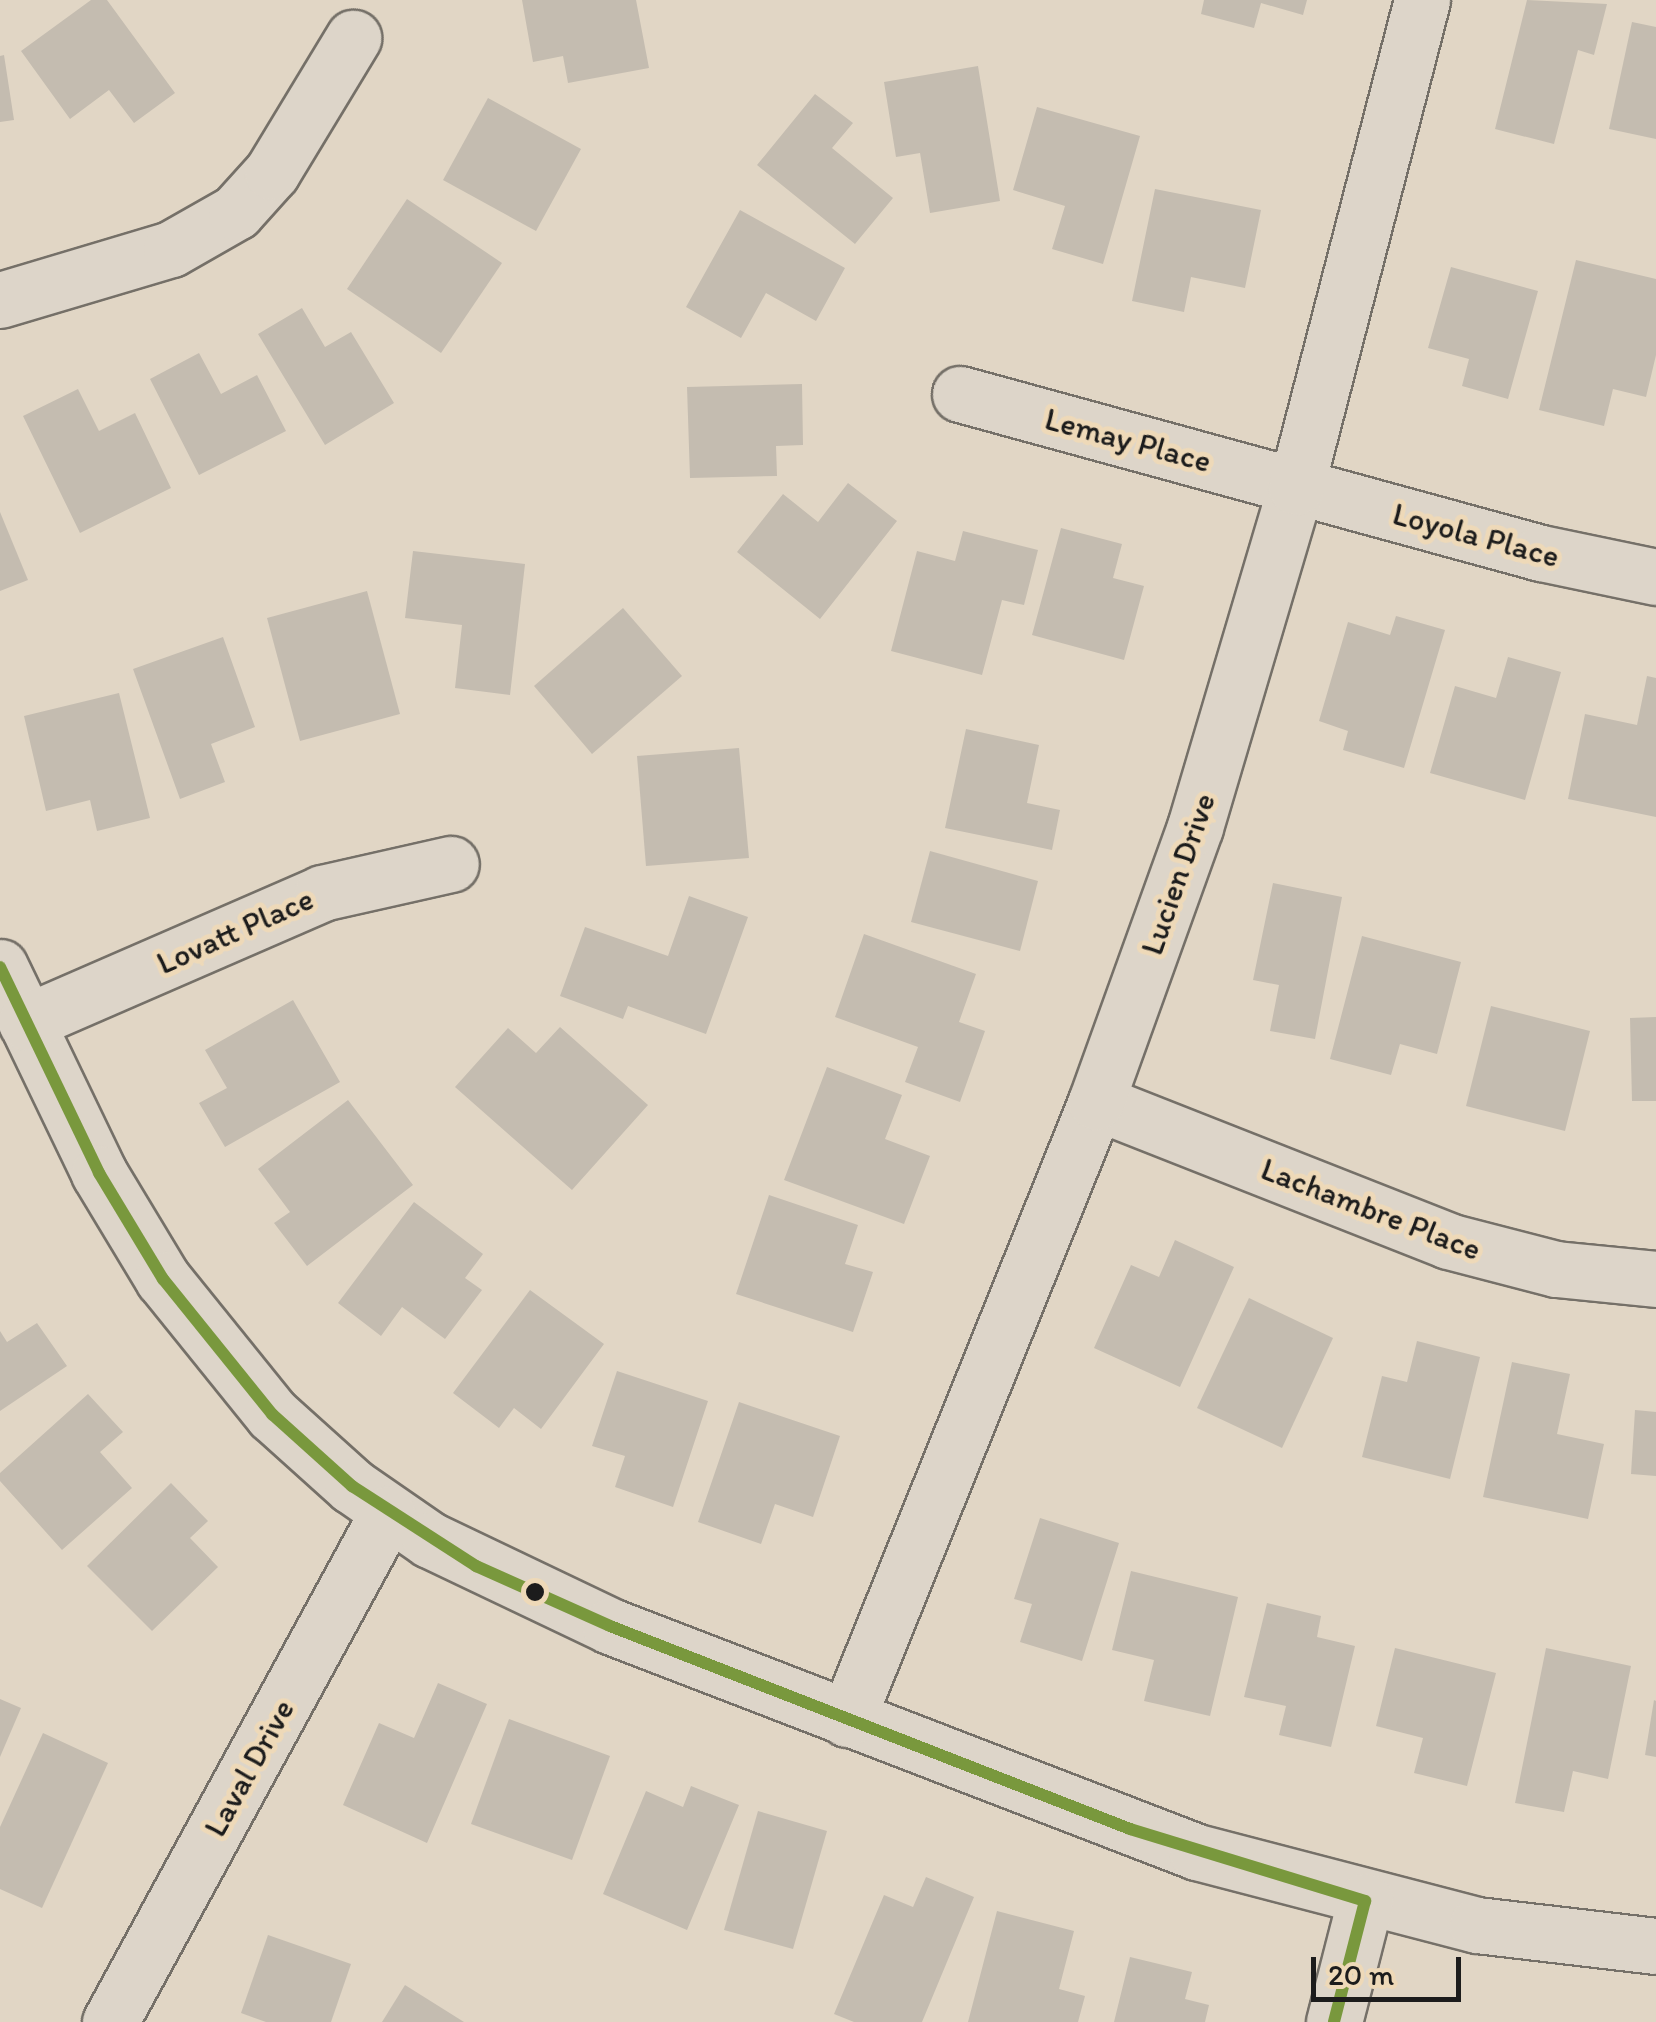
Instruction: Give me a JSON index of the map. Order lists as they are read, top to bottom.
{
  "streets": {
    "street": [
      "Lemay Place",
      "Loyola Place",
      "Lucien Drive",
      "Lovatt Place",
      "Lachambre Place",
      "Laval Drive"
    ]
  },
  "crossings": [
    ["Lemay Place", "Loyola Place"],
    ["Lemay Place", "Lucien Drive"],
    ["Loyola Place", "Lucien Drive"],
    ["Lucien Drive", "Lachambre Place"]
  ],
  "scale_bar": "20 m"
}
